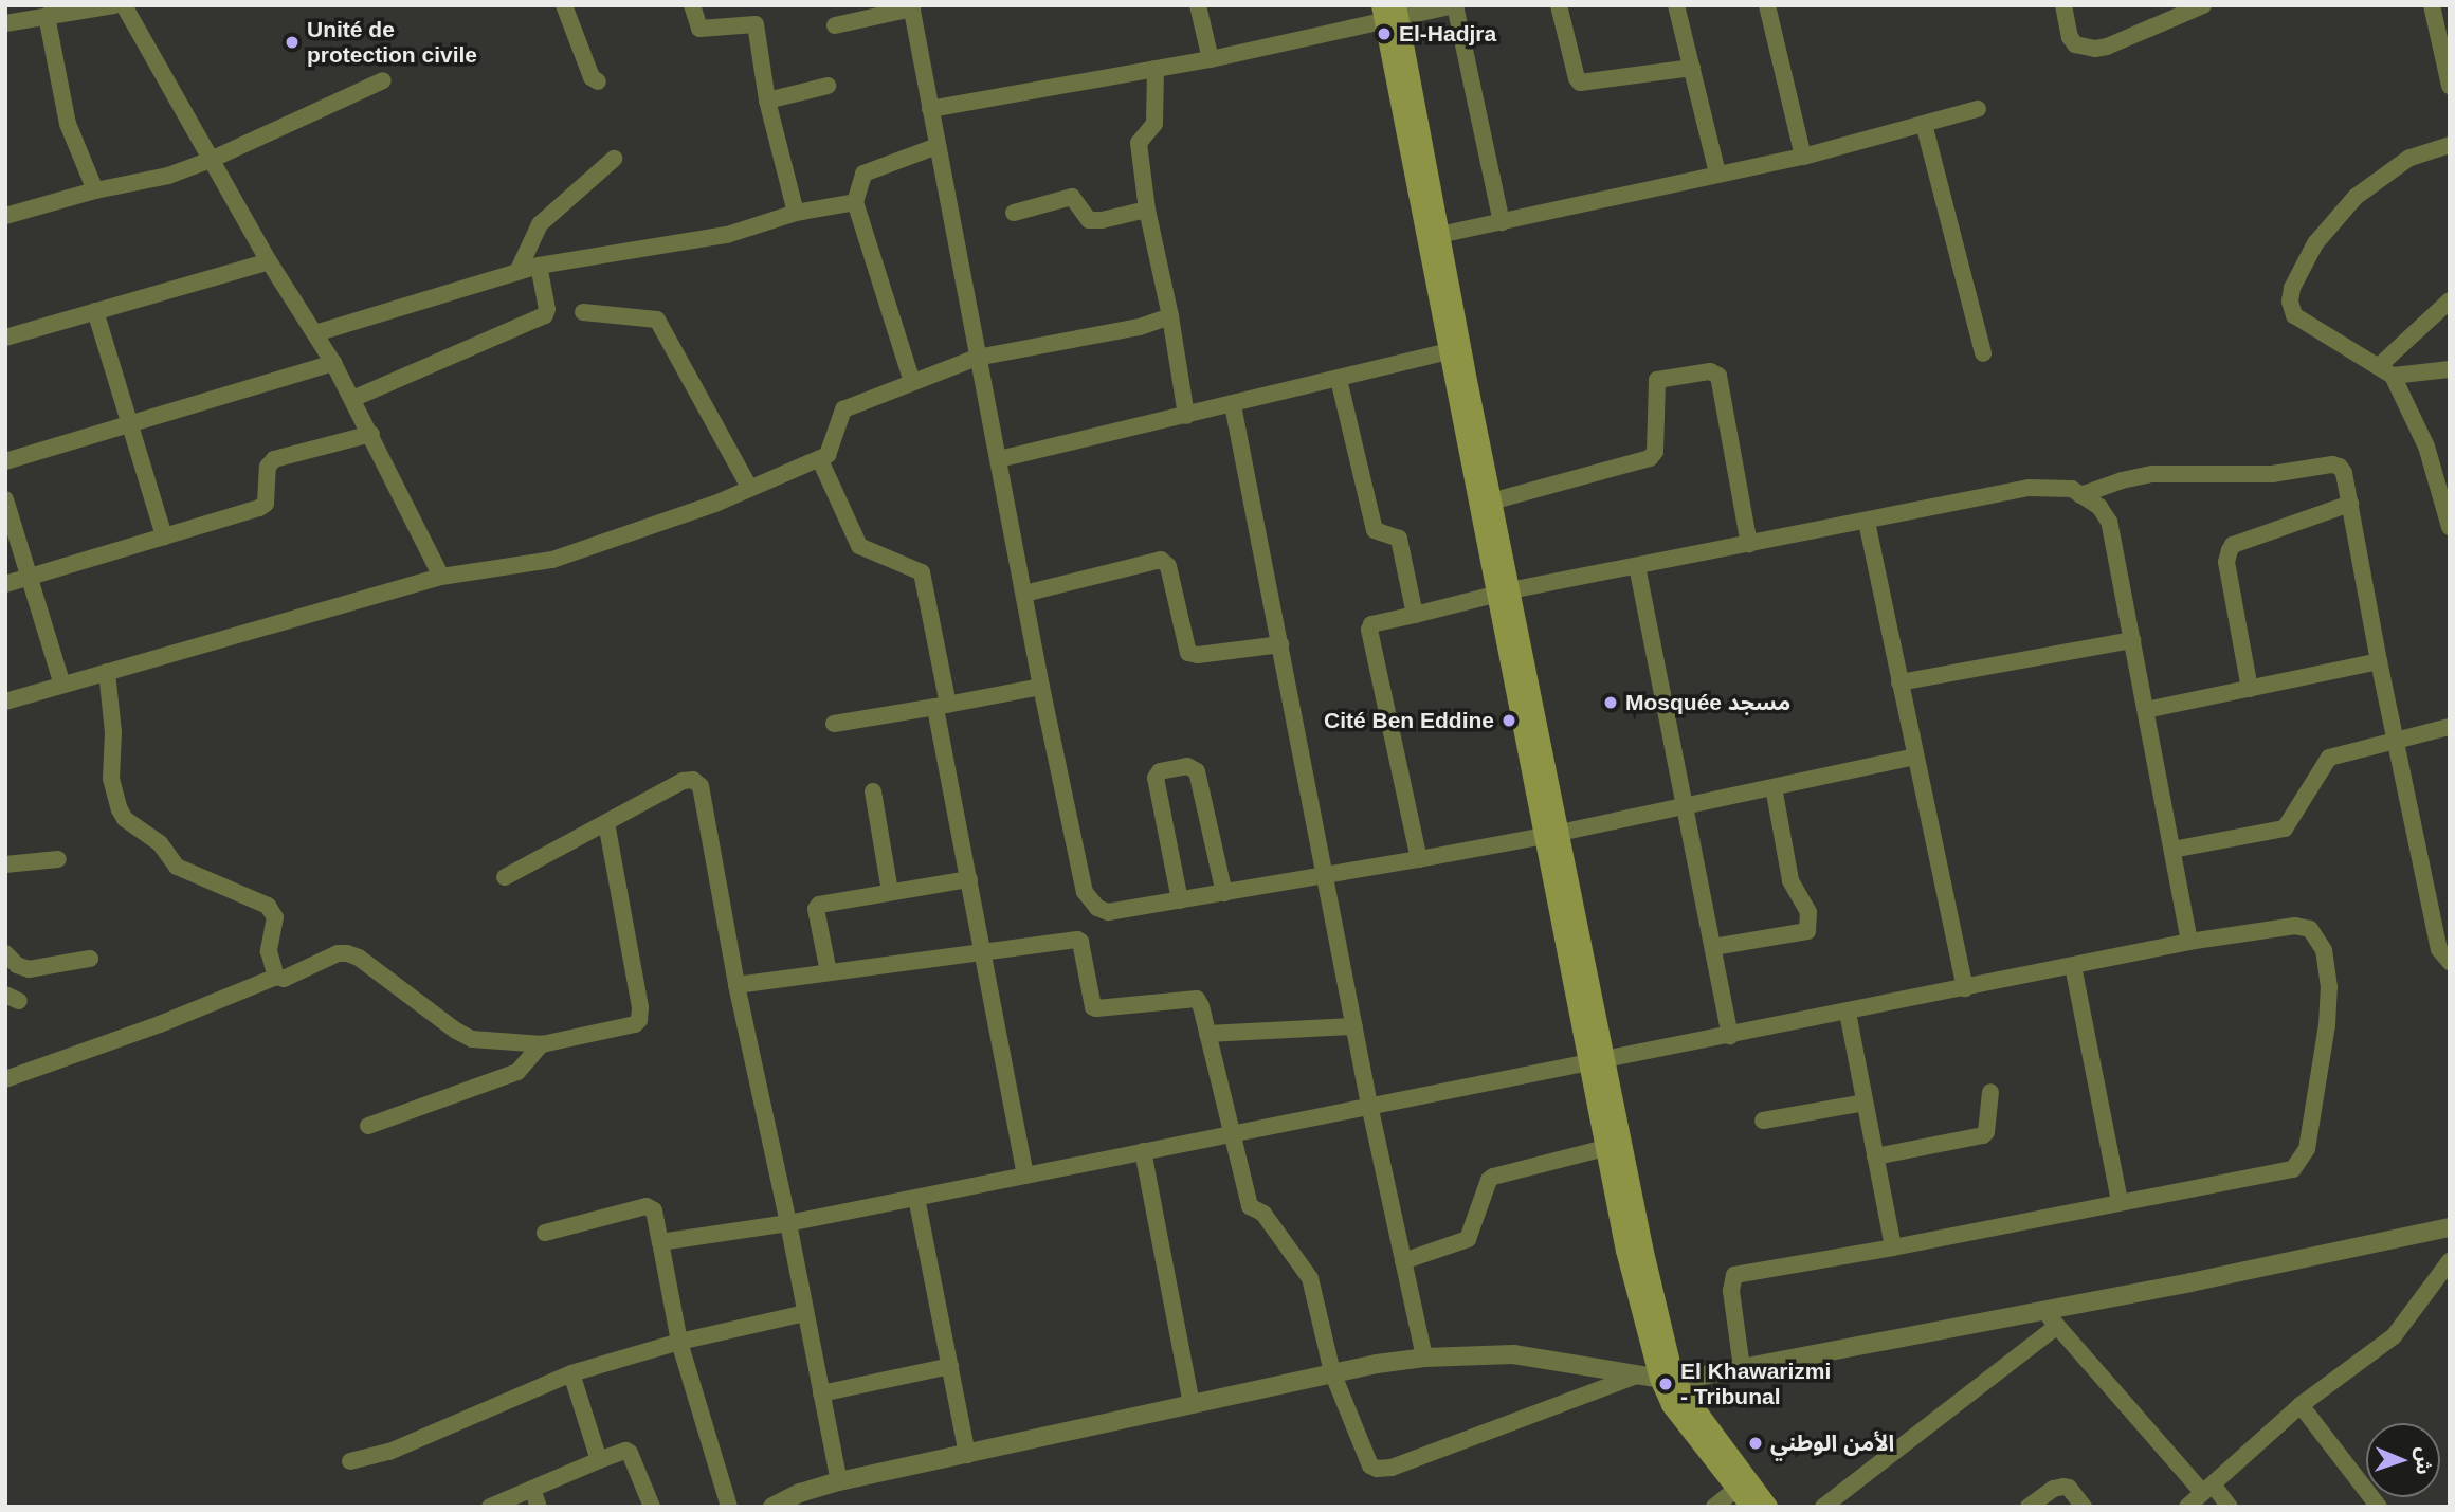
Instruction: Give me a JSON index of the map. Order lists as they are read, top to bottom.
{
  "places": [
    "El-Hadjra",
    "Unité de protection civile",
    "Mosquée مسجد",
    "Cité Ben Eddine",
    "El Khawarizmi - Tribunal",
    "الأمن الوطني"
  ],
  "north": "right"
}
